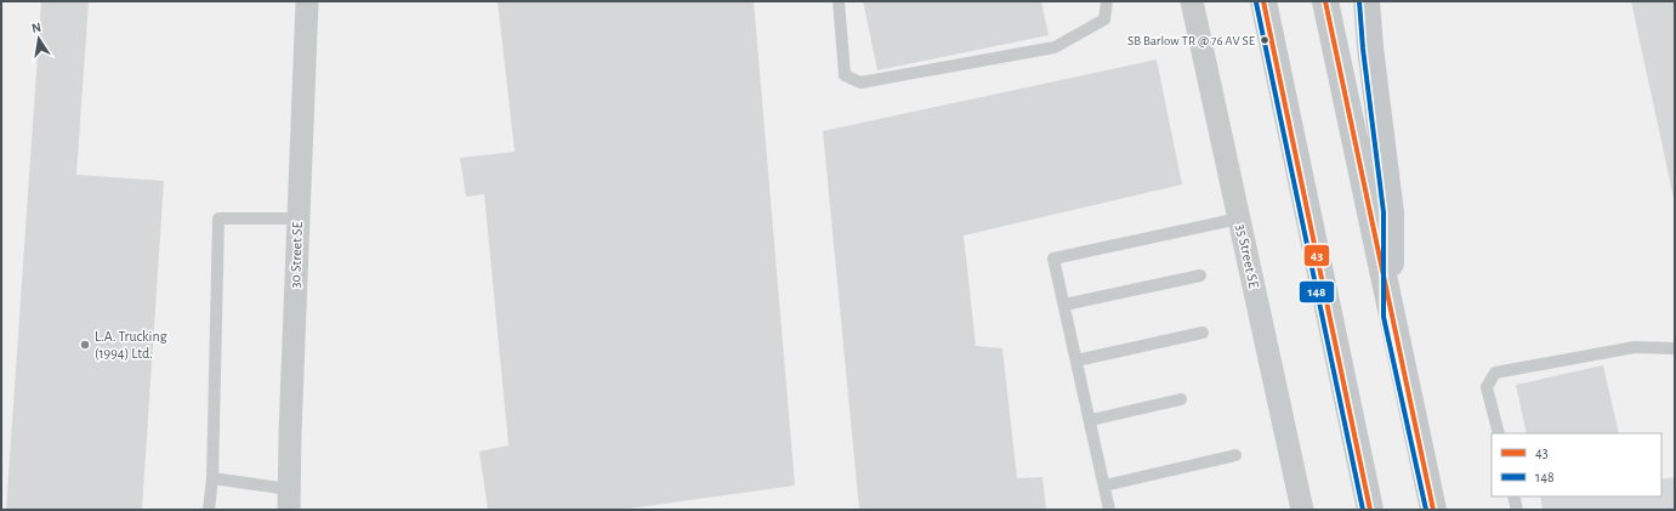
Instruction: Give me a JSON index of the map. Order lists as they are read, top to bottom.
{
  "streets": {
    "street": ["30 Street SE", "35 Street SE"]
  },
  "places": ["SB Barlow TR @ 76 AV SE", "L.A. Trucking (1994) Ltd."],
  "lines": ["transit line 43", "transit line 148"],
  "legend": ["43", "148"],
  "north": "top"
}
